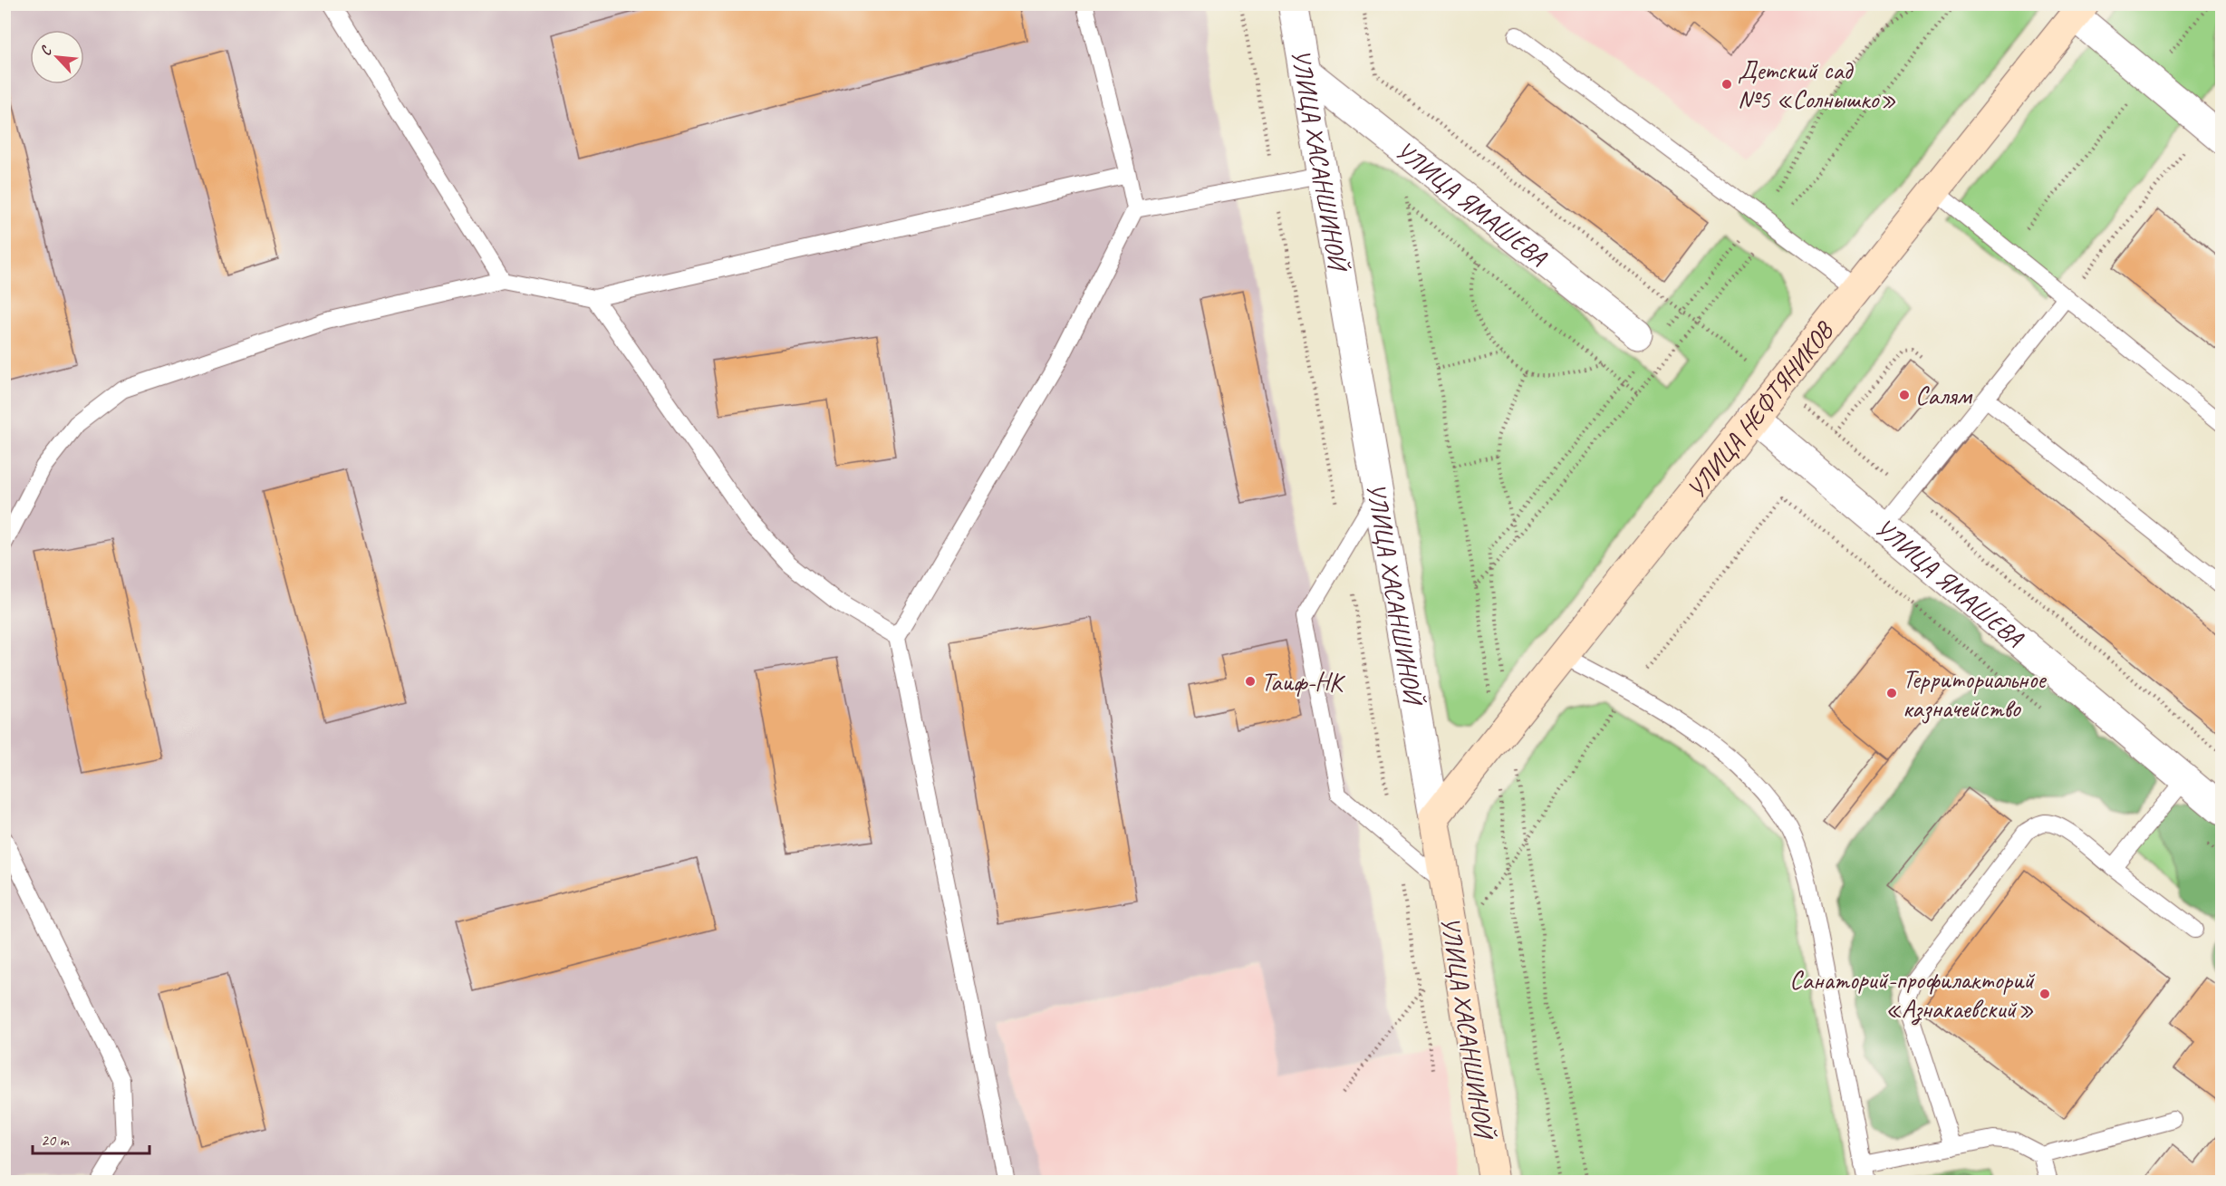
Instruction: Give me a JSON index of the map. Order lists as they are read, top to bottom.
{
  "streets": {
    "street": ["УЛИЦА ХАСАНШИНОЙ", "УЛИЦА ЯМАШЕВА", "УЛИЦА НЕФТЯНИКОВ"]
  },
  "crossings": [
    ["УЛИЦА ХАСАНШИНОЙ", "УЛИЦА ЯМАШЕВА"],
    ["УЛИЦА ХАСАНШИНОЙ", "УЛИЦА НЕФТЯНИКОВ"],
    ["УЛИЦА ЯМАШЕВА", "УЛИЦА НЕФТЯНИКОВ"]
  ],
  "places": [
    "Детский сад №5 «Солнышко»",
    "Салям",
    "Таиф-НК",
    "Территориальное казначейство",
    "Санаторий-профилакторий «Азнакаевский»"
  ],
  "scale_bar": "20 m",
  "north": "top left"
}
